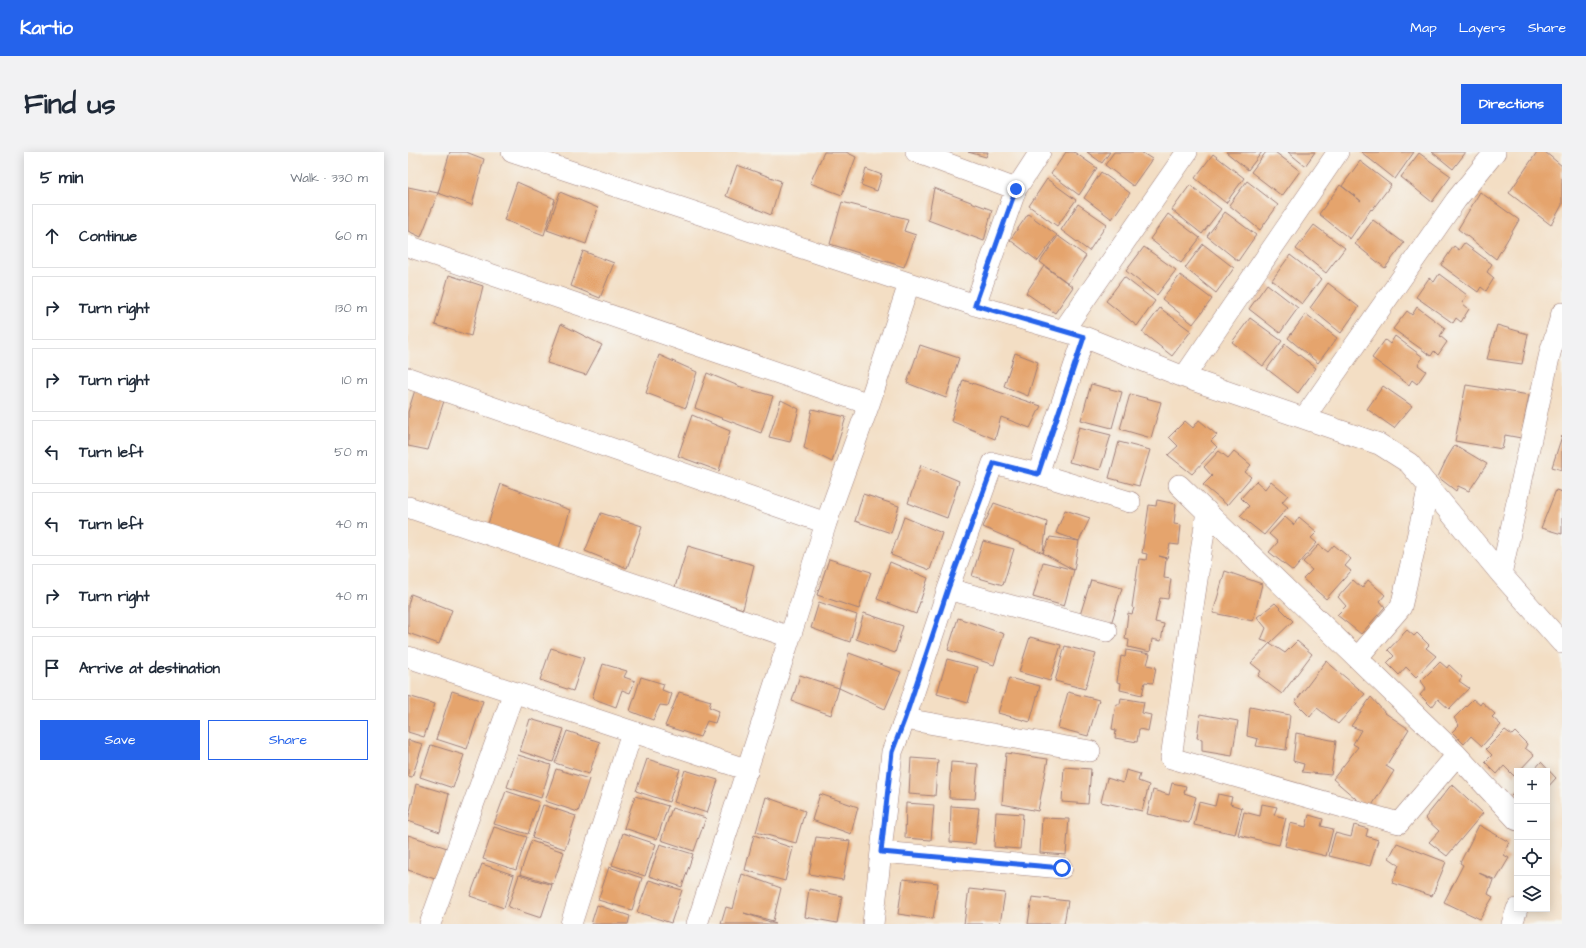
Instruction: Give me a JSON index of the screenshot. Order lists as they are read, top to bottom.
{
  "page": {
    "header": "Kartio",
    "nav": ["Map", "Layers", "Share"],
    "buttons": [
      "Directions",
      ["Save", "Share"]
    ],
    "title": "Find us",
    "heading": ["5 min", "Walk · 330 m"],
    "list": [
      ["Continue", "60 m"],
      ["Turn right", "130 m"],
      ["Turn right", "10 m"],
      ["Turn left", "50 m"],
      ["Turn left", "40 m"],
      ["Turn right", "40 m"],
      "Arrive at destination"
    ],
    "map_buttons": ["+", "−"]
  }
}
